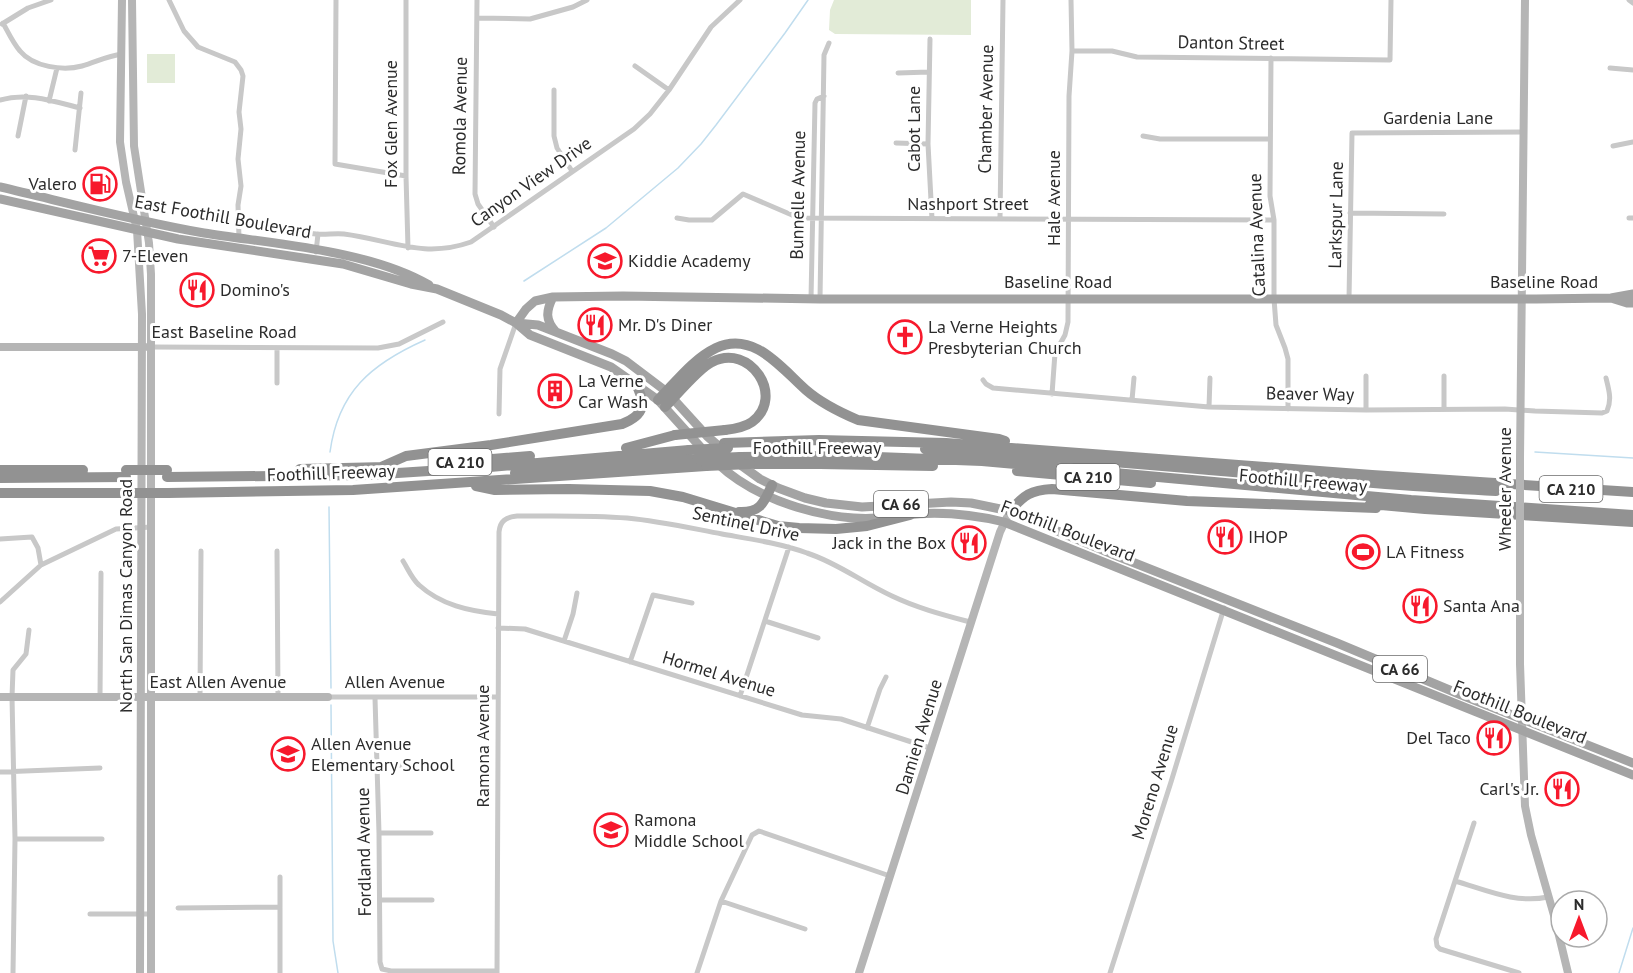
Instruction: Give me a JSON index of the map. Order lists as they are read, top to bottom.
{
  "streets": {
    "highway": ["Foothill Freeway", "CA 210"],
    "main road": [
      "East Foothill Boulevard",
      "Baseline Road",
      "East Baseline Road",
      "Wheeler Avenue",
      "CA 66",
      "Foothill Boulevard",
      "North San Dimas Canyon Road",
      "East Allen Avenue",
      "Damien Avenue"
    ],
    "street": [
      "Danton Street",
      "Chamber Avenue",
      "Romola Avenue",
      "Gardenia Lane",
      "Fox Glen Avenue",
      "Cabot Lane",
      "Canyon View Drive",
      "Bunnelle Avenue",
      "Hale Avenue",
      "Nashport Street",
      "Larkspur Lane",
      "Catalina Avenue",
      "Beaver Way",
      "Sentinel Drive",
      "Hormel Avenue",
      "Allen Avenue",
      "Ramona Avenue",
      "Moreno Avenue",
      "Fordland Avenue"
    ]
  },
  "crossings": [
    ["Danton Street", "Hale Avenue"],
    ["Danton Street", "Catalina Avenue"],
    ["Chamber Avenue", "Nashport Street"],
    ["Romola Avenue", "Canyon View Drive"],
    ["Gardenia Lane", "Larkspur Lane"],
    ["Gardenia Lane", "Wheeler Avenue"],
    ["Fox Glen Avenue", "Canyon View Drive"],
    ["Cabot Lane", "Nashport Street"],
    ["Bunnelle Avenue", "Nashport Street"],
    ["Bunnelle Avenue", "Baseline Road"],
    ["Hale Avenue", "Nashport Street"],
    ["Hale Avenue", "Baseline Road"],
    ["Hale Avenue", "Beaver Way"],
    ["Nashport Street", "Catalina Avenue"],
    ["Larkspur Lane", "Baseline Road"],
    ["East Foothill Boulevard", "Baseline Road"],
    ["East Foothill Boulevard", "Foothill Boulevard"],
    ["East Foothill Boulevard", "North San Dimas Canyon Road"],
    ["Catalina Avenue", "Baseline Road"],
    ["Catalina Avenue", "Beaver Way"],
    ["Baseline Road", "Wheeler Avenue"],
    ["Baseline Road", "Foothill Boulevard"],
    ["East Baseline Road", "North San Dimas Canyon Road"],
    ["Beaver Way", "Wheeler Avenue"],
    ["Wheeler Avenue", "Foothill Boulevard"],
    ["Sentinel Drive", "Damien Avenue"],
    ["Sentinel Drive", "Ramona Avenue"],
    ["Foothill Boulevard", "Damien Avenue"],
    ["Foothill Boulevard", "Moreno Avenue"],
    ["North San Dimas Canyon Road", "East Allen Avenue"],
    ["Hormel Avenue", "Damien Avenue"],
    ["Hormel Avenue", "Ramona Avenue"],
    ["East Allen Avenue", "Allen Avenue"],
    ["Allen Avenue", "Ramona Avenue"],
    ["Allen Avenue", "Fordland Avenue"],
    ["Ramona Avenue", "Fordland Avenue"]
  ],
  "places": {
    "fuel station": ["Valero"],
    "supermarket": ["7-Eleven"],
    "school or university": ["Kiddie Academy", "Allen Avenue Elementary School", "Ramona Middle School"],
    "restaurant": [
      "Domino's",
      "Mr. D's Diner",
      "IHOP",
      "Jack in the Box",
      "Santa Ana",
      "Del Taco",
      "Carl's Jr."
    ],
    "church": ["La Verne Heights Presbyterian Church"],
    "building": ["La Verne Car Wash"],
    "sports": ["LA Fitness"]
  },
  "north": "top"
}
